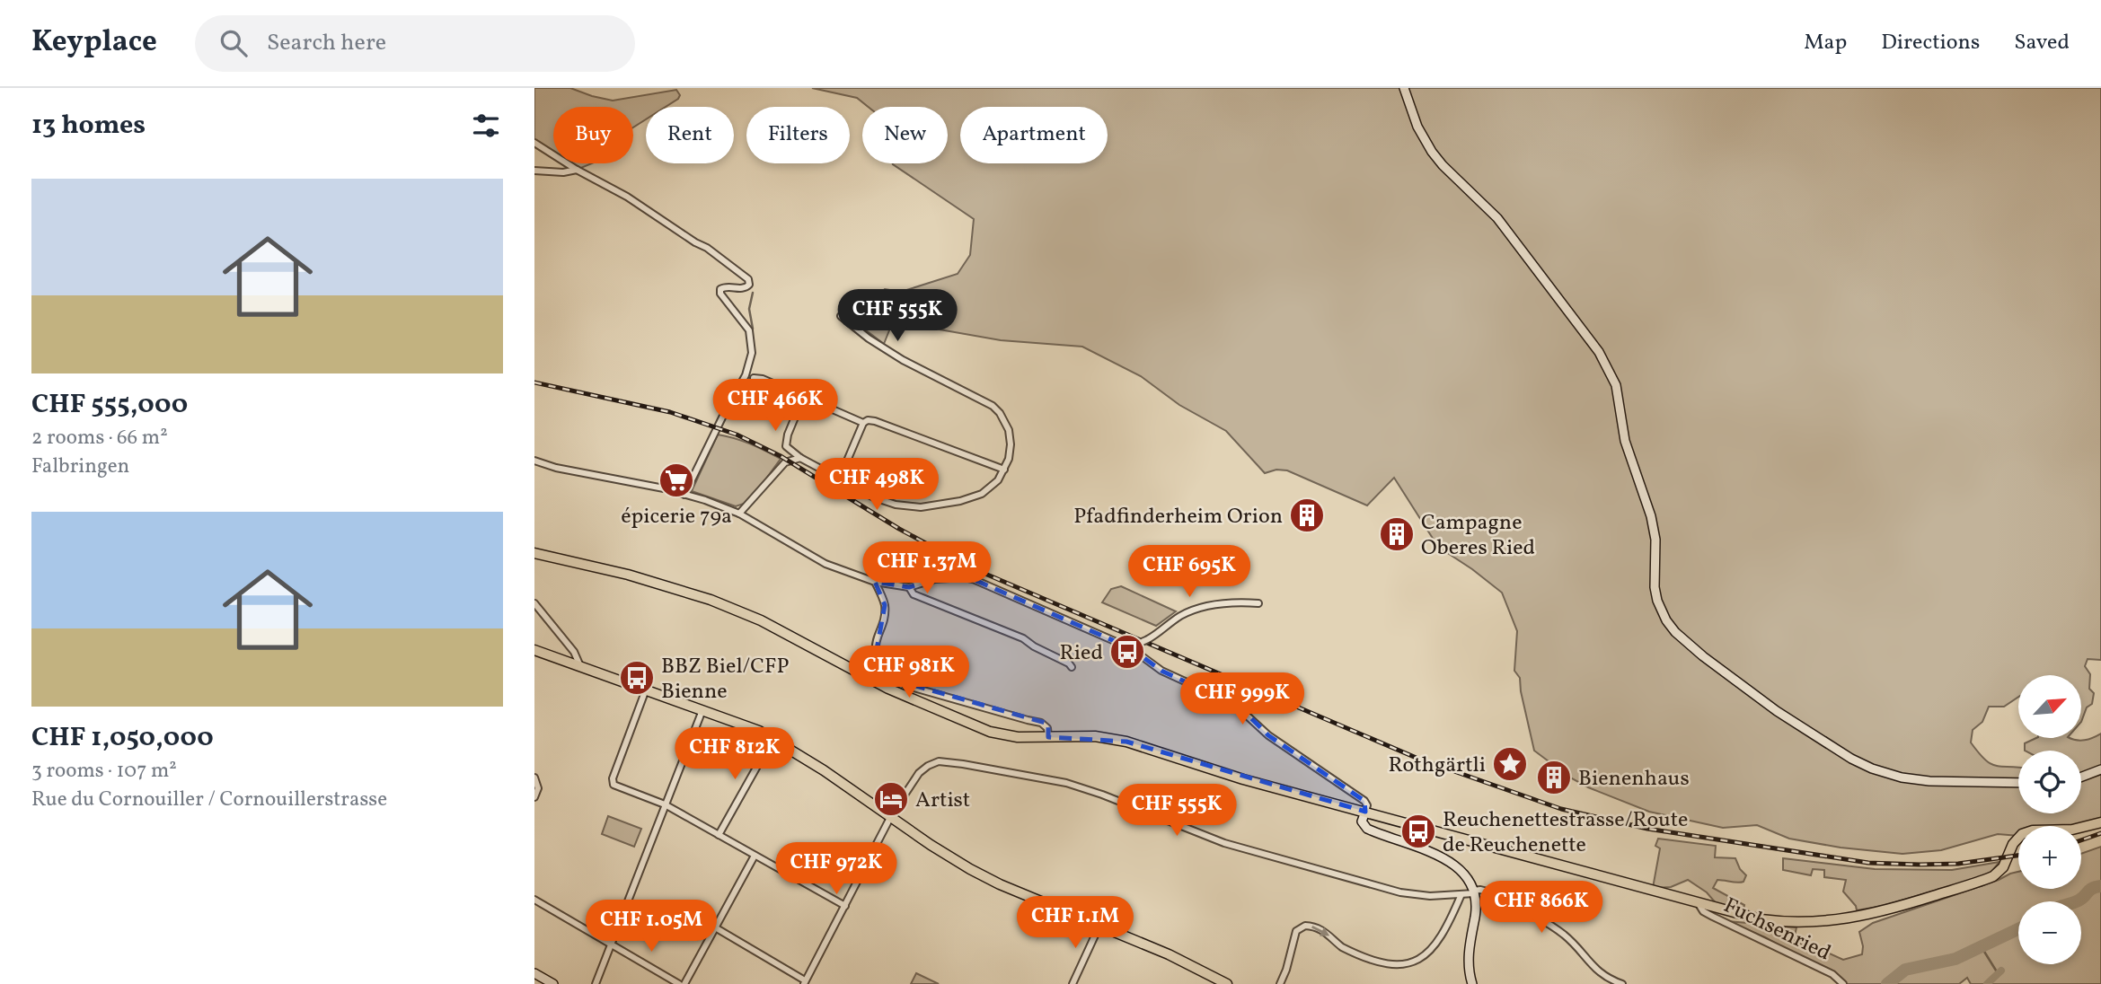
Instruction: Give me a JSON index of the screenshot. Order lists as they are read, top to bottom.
{
  "streets": {
    "street": ["Fuchsenried"]
  },
  "places": {
    "supermarket": ["épicerie 79a"],
    "building": ["Pfadfinderheim Orion", "Campagne Oberes Ried", "Bienenhaus"],
    "bus stop": ["Ried", "BBZ Biel/CFP Bienne", "Reuchenettestrasse/Route de Reuchenette"],
    "place": ["Rothgärtli"],
    "hotel": ["Artist"]
  },
  "north": "top right",
  "page": {
    "header": "Keyplace",
    "search": "Search here",
    "nav": ["Map", "Directions", "Saved"],
    "heading": "13 homes",
    "chip": [
      "Buy",
      "Rent",
      "Filters",
      "New",
      "Apartment"
    ],
    "list": [
      {
        "name": "CHF 555,000",
        "note": "2 rooms · 66 m² · Falbringen"
      },
      {
        "name": "CHF 1,050,000",
        "note": "3 rooms · 107 m² · Rue du Cornouiller / Cornouillerstrasse"
      }
    ],
    "price": [
      "CHF 555K",
      "CHF 466K",
      "CHF 498K",
      "CHF 1.37M",
      "CHF 695K",
      "CHF 981K",
      "CHF 999K",
      "CHF 812K",
      "CHF 555K",
      "CHF 972K",
      "CHF 866K",
      "CHF 1.1M",
      "CHF 1.05M"
    ],
    "map_buttons": ["+", "−"]
  }
}
